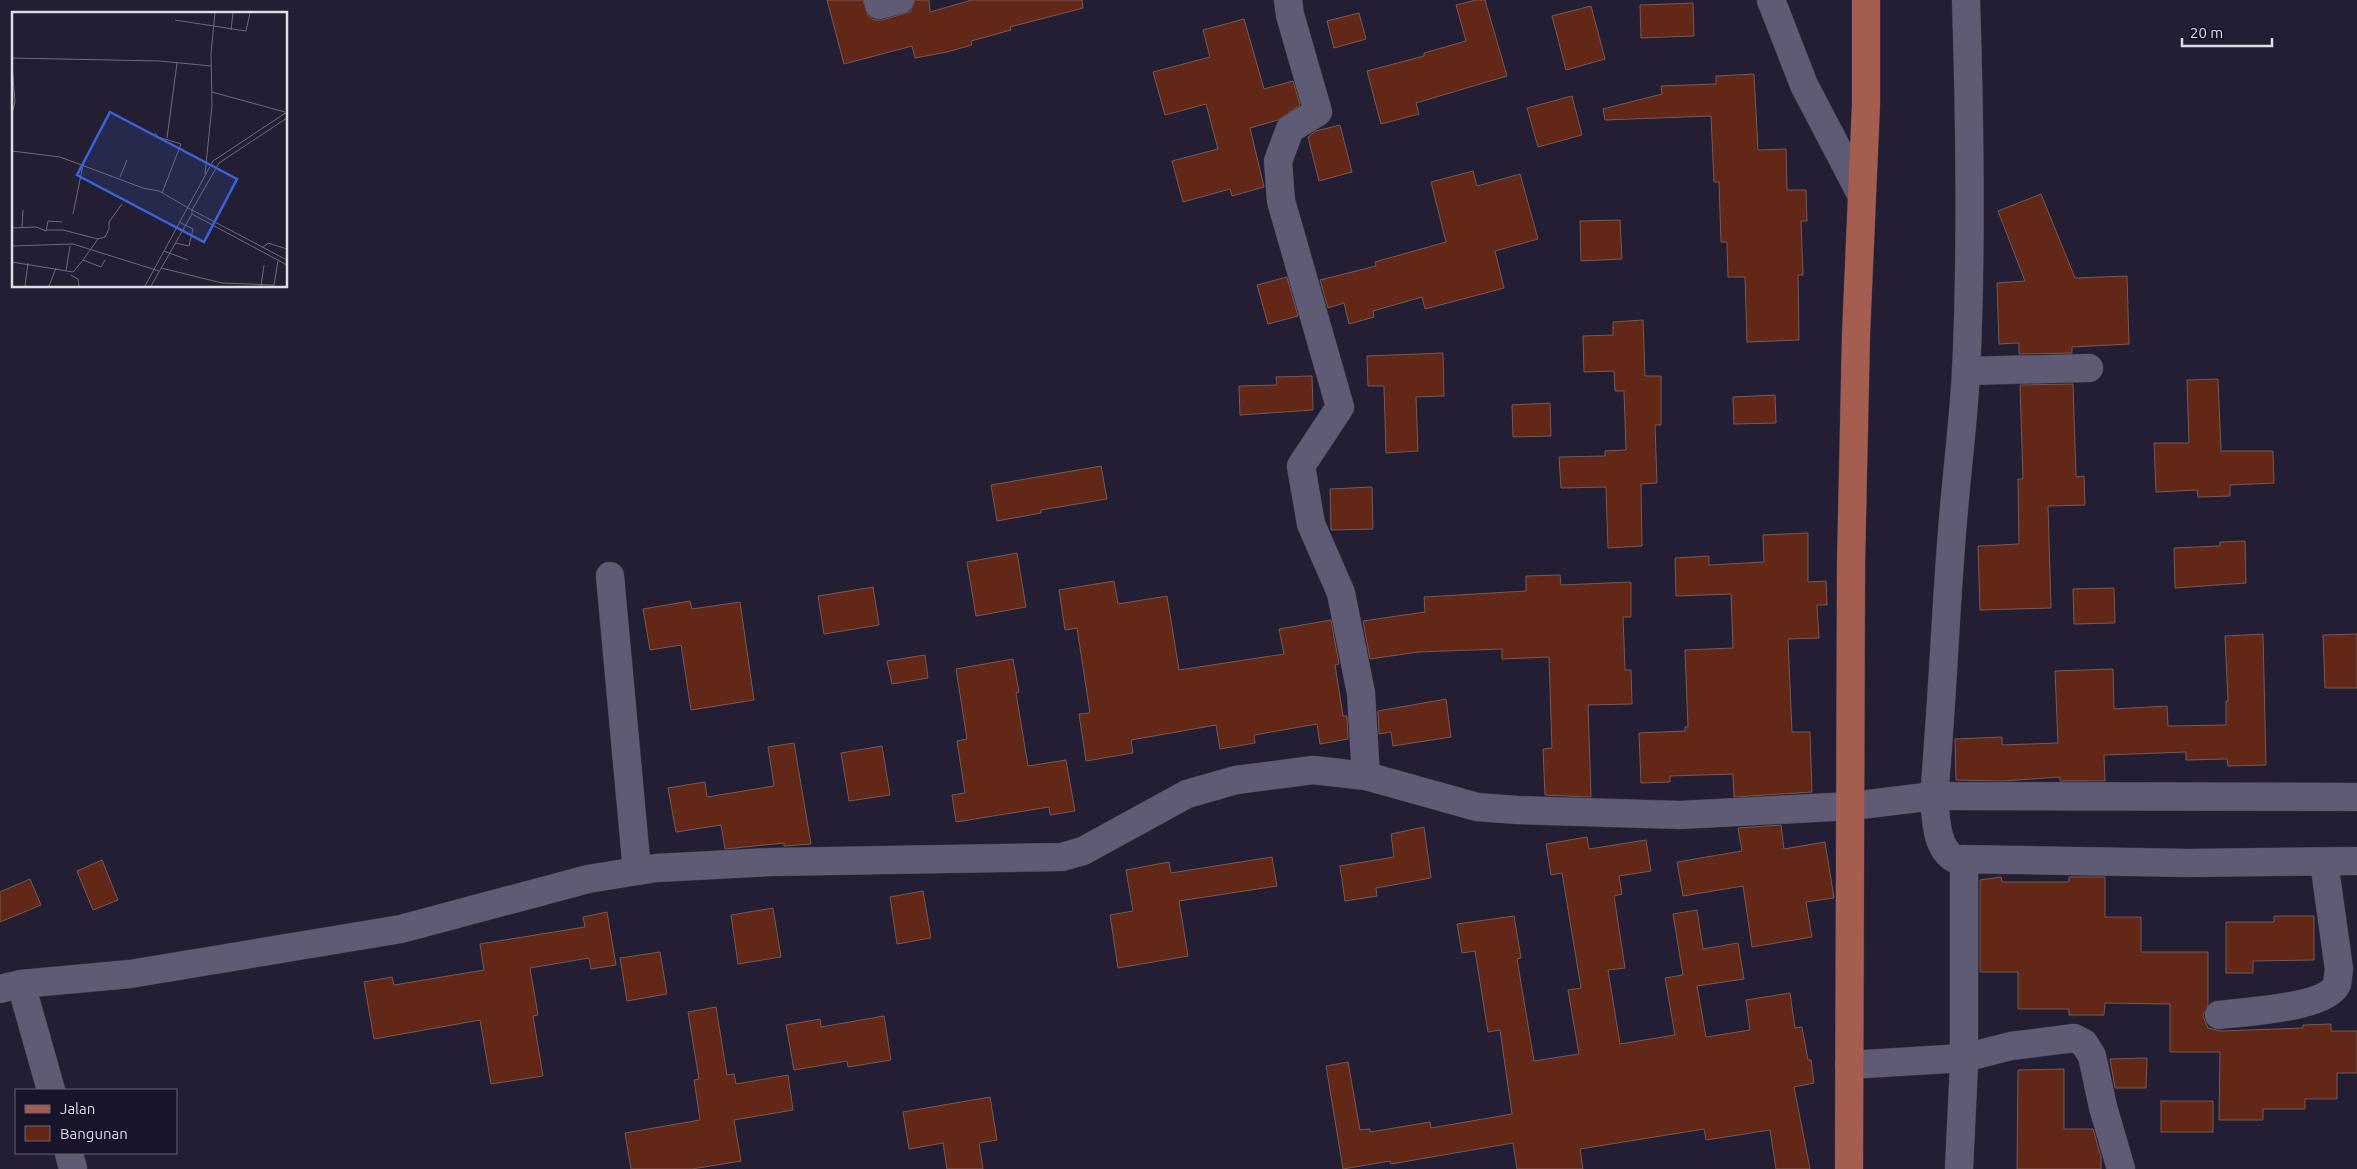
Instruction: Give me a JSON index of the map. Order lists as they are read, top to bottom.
{
  "legend": ["Jalan", "Bangunan"],
  "scale_bar": "20 m"
}
